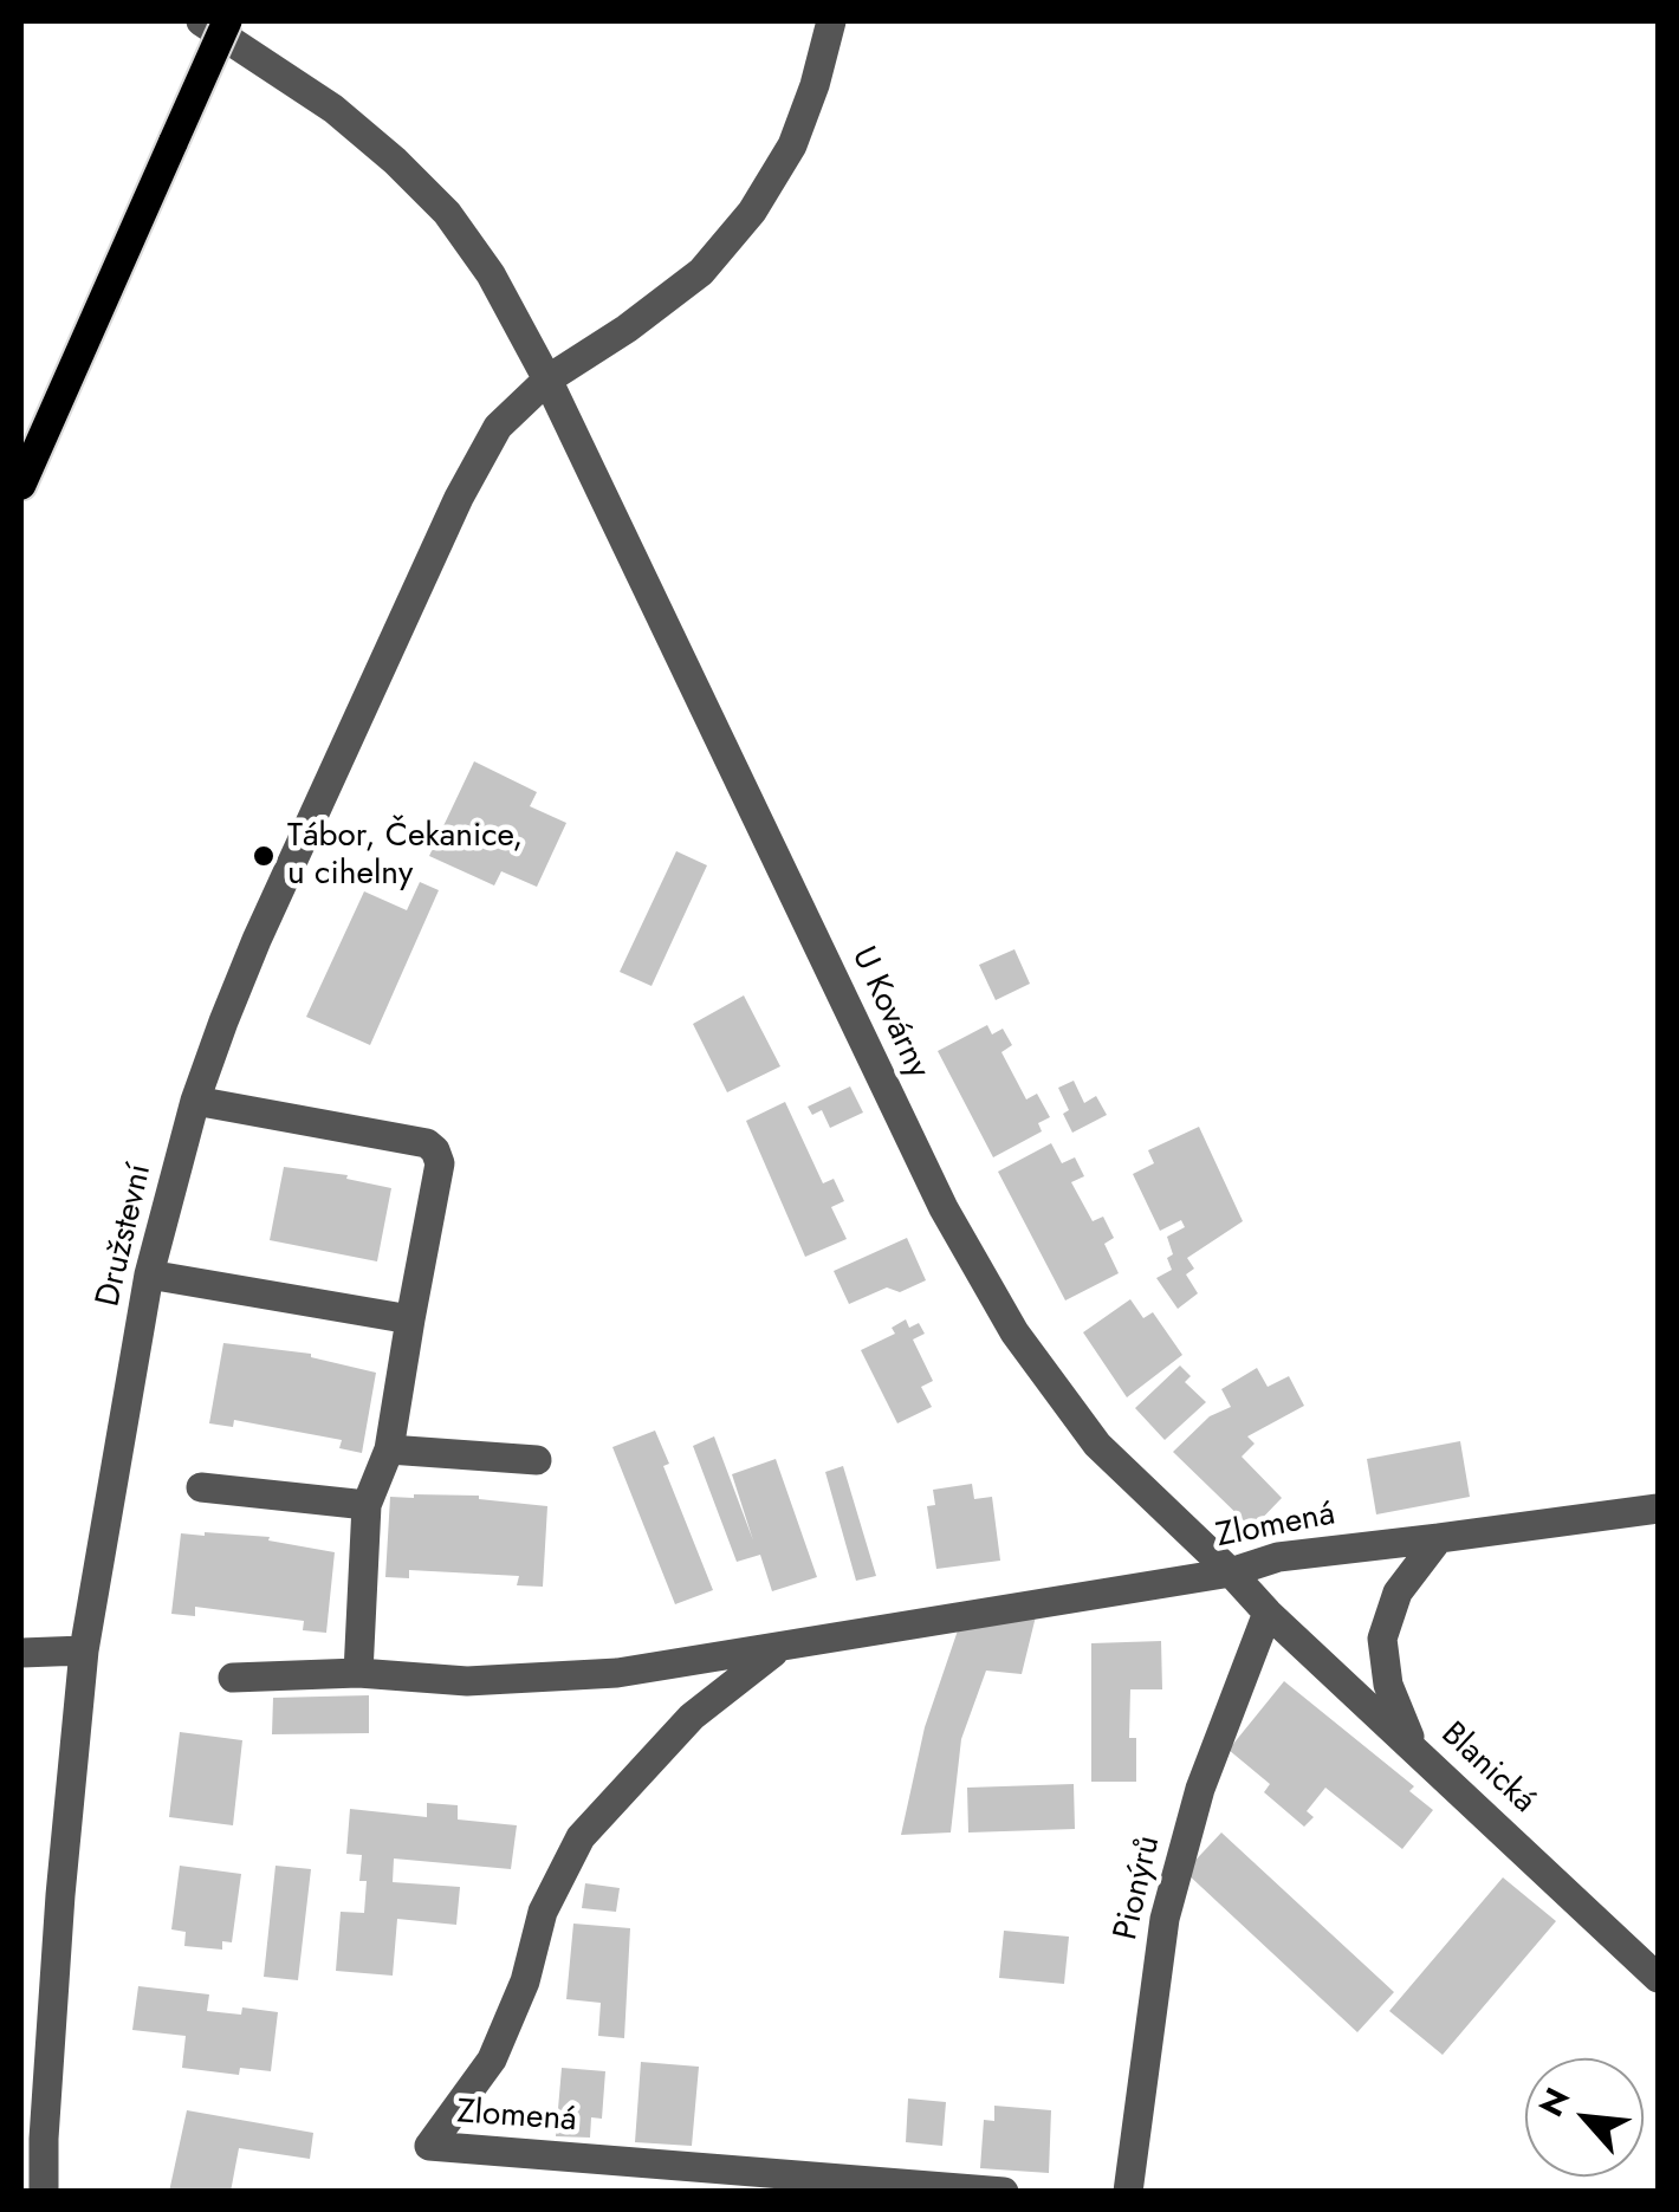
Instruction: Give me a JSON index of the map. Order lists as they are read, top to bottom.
{
  "streets": {
    "street": [
      "U Kovárny",
      "Družstevní",
      "Zlomená",
      "Blanická",
      "Pionýrů"
    ]
  },
  "crossings": [
    ["U Kovárny", "Družstevní"],
    ["U Kovárny", "Zlomená"],
    ["U Kovárny", "Blanická"],
    ["U Kovárny", "Pionýrů"],
    ["Blanická", "Pionýrů"]
  ],
  "places": ["Tábor, Čekanice, u cihelny"],
  "north": "top left"
}
